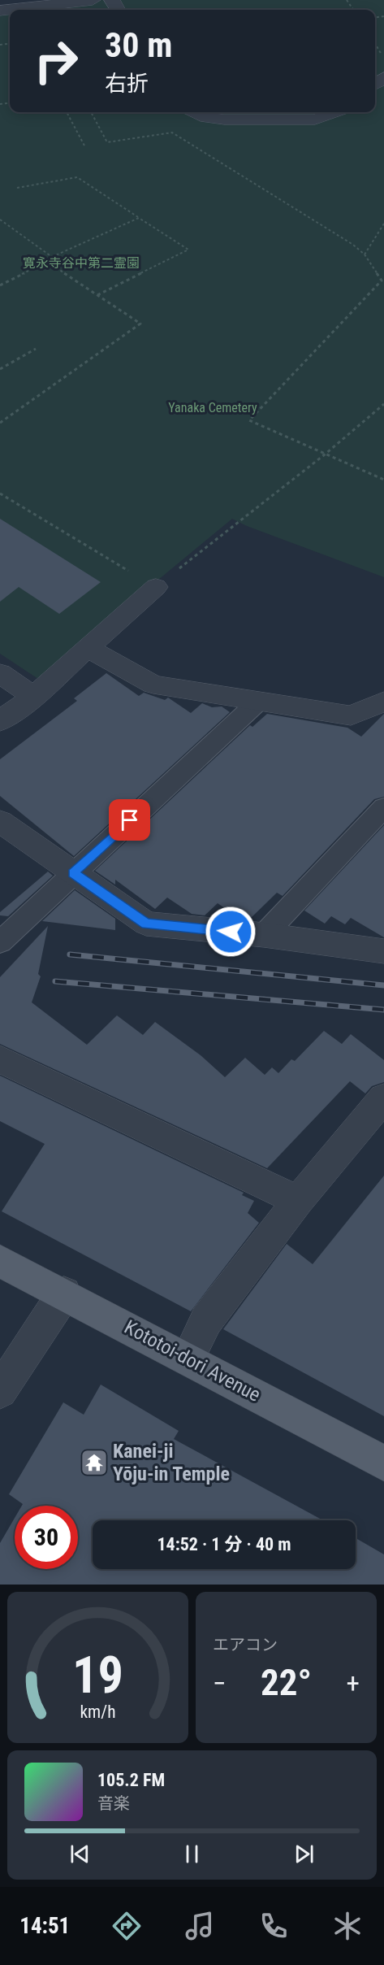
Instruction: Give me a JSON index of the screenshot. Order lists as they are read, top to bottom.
{
  "streets": {
    "main road": ["Kototoi-dori Avenue"]
  },
  "parks": ["寛永寺谷中第二霊園", "Yanaka Cemetery"],
  "places": {
    "temple": ["Kanei-ji Yōju‑in Temple"]
  },
  "page": {
    "turn": ["30 m", "右折"],
    "limit": "30",
    "trip": "14:52 · 1 分 · 40 m",
    "tile": "エアコン",
    "heat": ["−", "22°", "+"],
    "song": ["105.2 FM", "音楽"],
    "tabs": "14:51",
    "gauge": ["19", "km/h"]
  }
}
